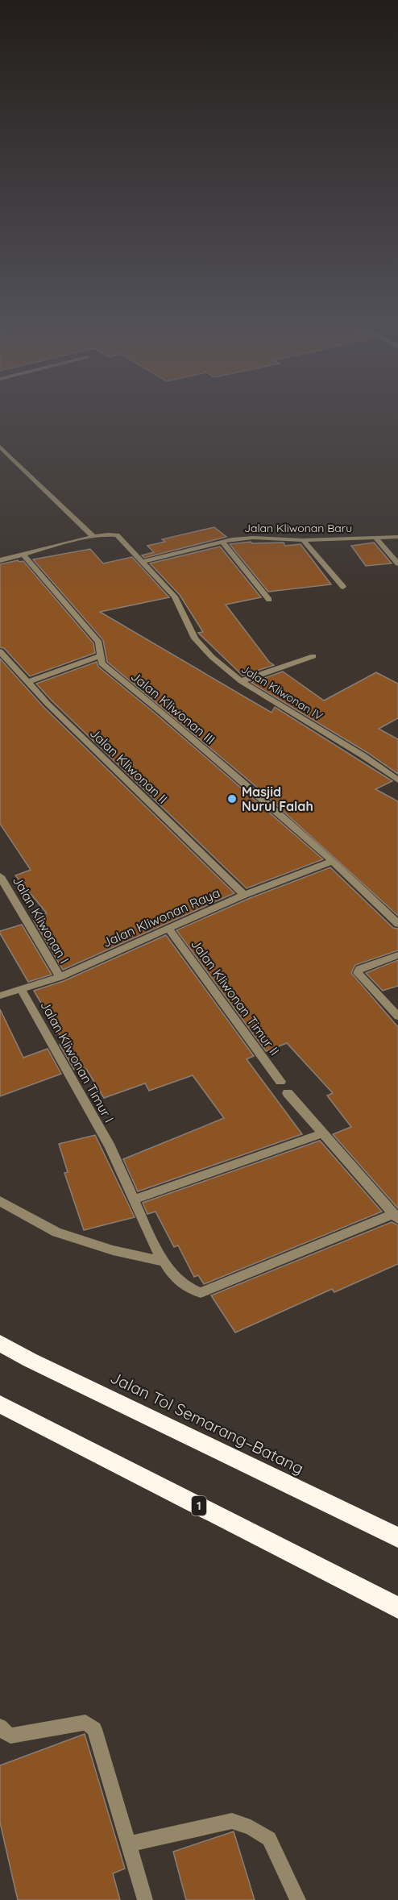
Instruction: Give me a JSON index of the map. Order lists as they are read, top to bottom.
{
  "streets": {
    "highway": ["Jalan Tol Semarang–Batang", "1"],
    "street": [
      "Jalan Kliwonan Baru",
      "Jalan Kliwonan IV",
      "Jalan Kliwonan III",
      "Jalan Kliwonan II",
      "Jalan Kliwonan Raya",
      "Jalan Kliwonan I",
      "Jalan Kliwonan Timur II",
      "Jalan Kliwonan Timur I"
    ]
  },
  "crossings": [
    ["Jalan Kliwonan Baru", "Jalan Kliwonan IV"],
    ["Jalan Kliwonan III", "Jalan Kliwonan Raya"],
    ["Jalan Kliwonan II", "Jalan Kliwonan Raya"],
    ["Jalan Kliwonan Raya", "Jalan Kliwonan I"],
    ["Jalan Kliwonan Raya", "Jalan Kliwonan Timur II"],
    ["Jalan Kliwonan Raya", "Jalan Kliwonan Timur I"]
  ],
  "places": ["Masjid Nurul Falah"]
}
